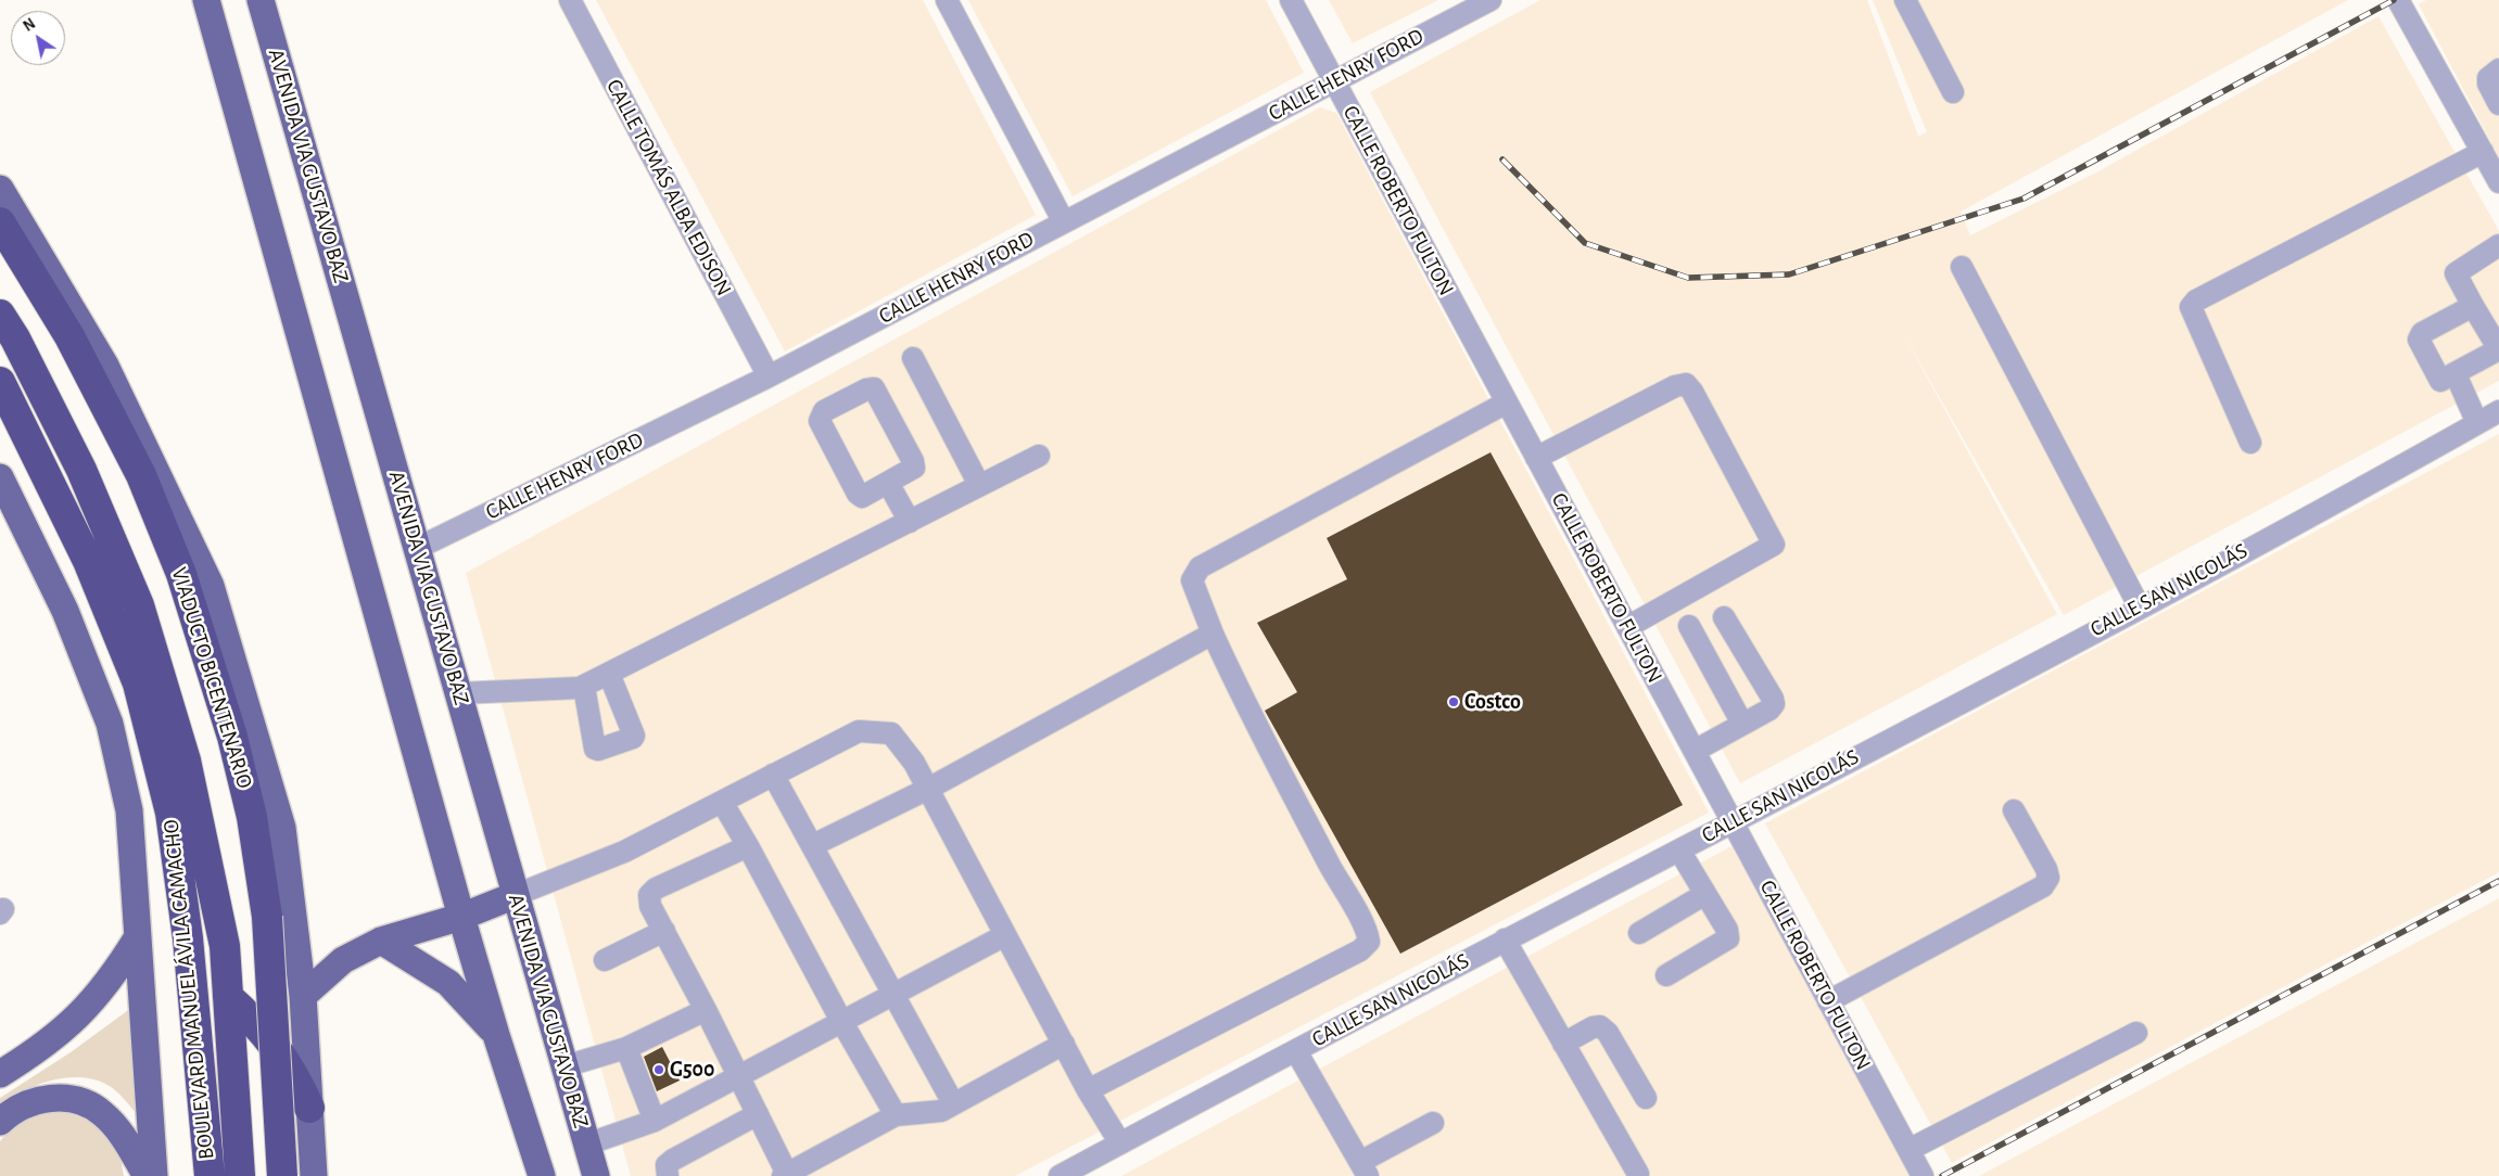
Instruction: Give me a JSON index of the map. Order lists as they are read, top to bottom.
{
  "streets": {
    "highway": ["VIADUCTO BICENTENARIO", "BOULEVARD MANUEL ÁVILA CAMACHO"],
    "main road": ["AVENIDA VIA GUSTAVO BAZ"],
    "street": [
      "CALLE HENRY FORD",
      "CALLE TOMÁS ALBA EDISON",
      "CALLE ROBERTO FULTON",
      "CALLE SAN NICOLÁS"
    ]
  },
  "crossings": [
    ["CALLE HENRY FORD", "AVENIDA VIA GUSTAVO BAZ"],
    ["CALLE HENRY FORD", "CALLE TOMÁS ALBA EDISON"],
    ["CALLE HENRY FORD", "CALLE ROBERTO FULTON"],
    ["CALLE ROBERTO FULTON", "CALLE SAN NICOLÁS"]
  ],
  "places": ["Costco", "G500"],
  "north": "top left"
}
